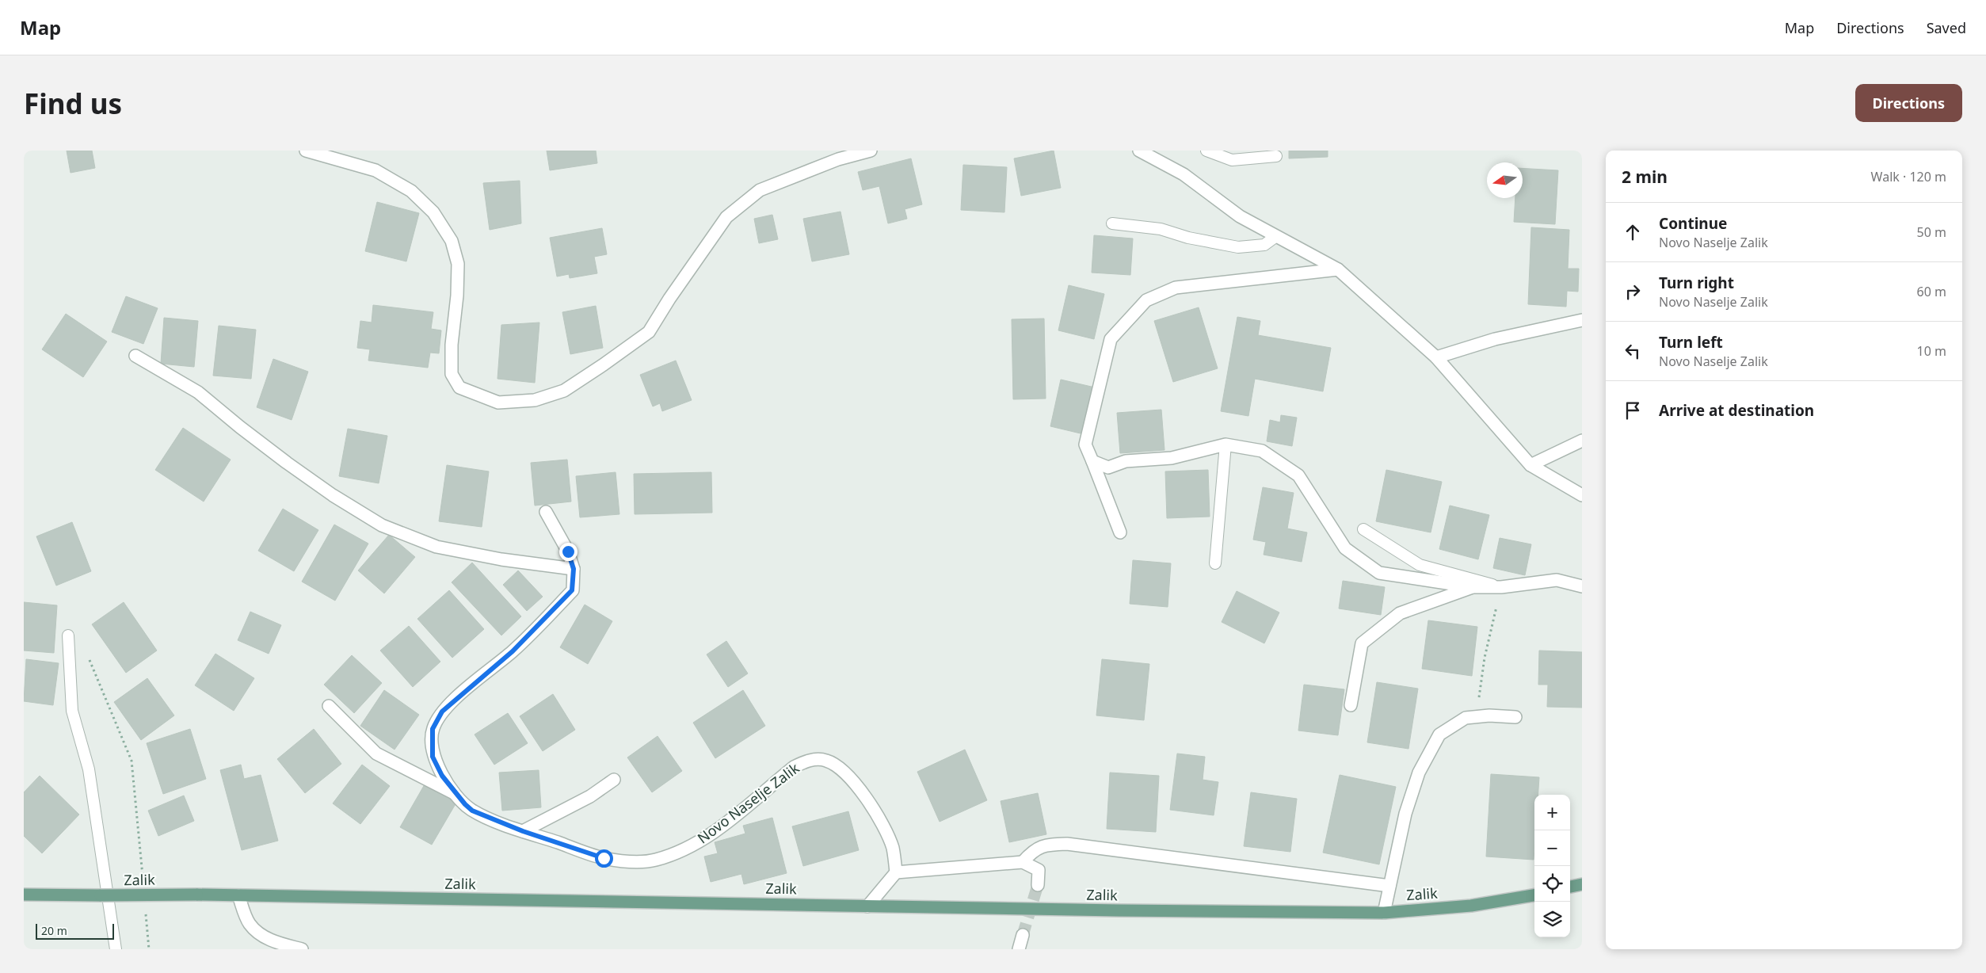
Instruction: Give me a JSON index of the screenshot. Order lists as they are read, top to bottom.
{
  "streets": {
    "main road": ["Zalik"],
    "street": ["Novo Naselje Zalik"]
  },
  "scale_bar": "20 m",
  "north": "left",
  "page": {
    "header": "Map",
    "nav": ["Map", "Directions", "Saved"],
    "buttons": "Directions",
    "title": "Find us",
    "heading": ["2 min", "Walk · 120 m"],
    "list": [
      ["Continue", "Novo Naselje Zalik", "50 m"],
      ["Turn right", "Novo Naselje Zalik", "60 m"],
      ["Turn left", "Novo Naselje Zalik", "10 m"],
      "Arrive at destination"
    ],
    "map_buttons": ["+", "−"],
    "scale": "20 m"
  }
}
